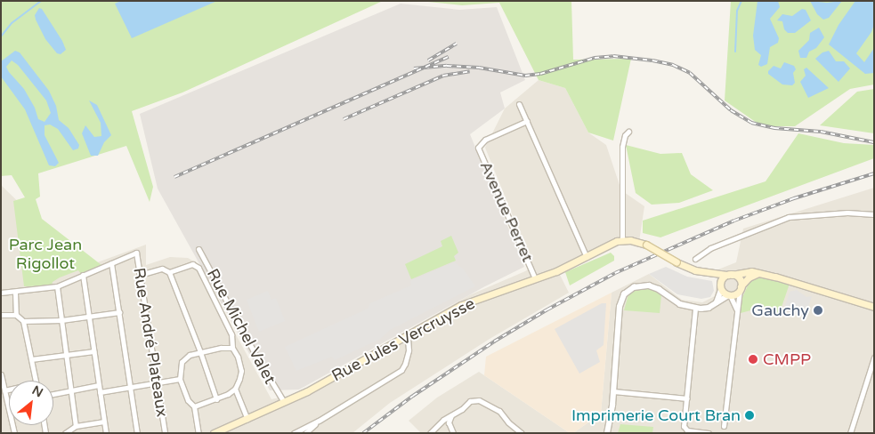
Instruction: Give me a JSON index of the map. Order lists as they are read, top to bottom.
{
  "streets": {
    "main road": ["Rue Jules Vercruysse"],
    "street": ["Avenue Perret", "Rue Michel Valet", "Rue André Plateaux"]
  },
  "crossings": [
    ["Avenue Perret", "Rue Jules Vercruysse"],
    ["Rue Michel Valet", "Rue Jules Vercruysse"]
  ],
  "parks": ["Parc Jean Rigollot"],
  "places": ["Gauchy", "CMPP", "Imprimerie Court Bran"],
  "north": "top right"
}
